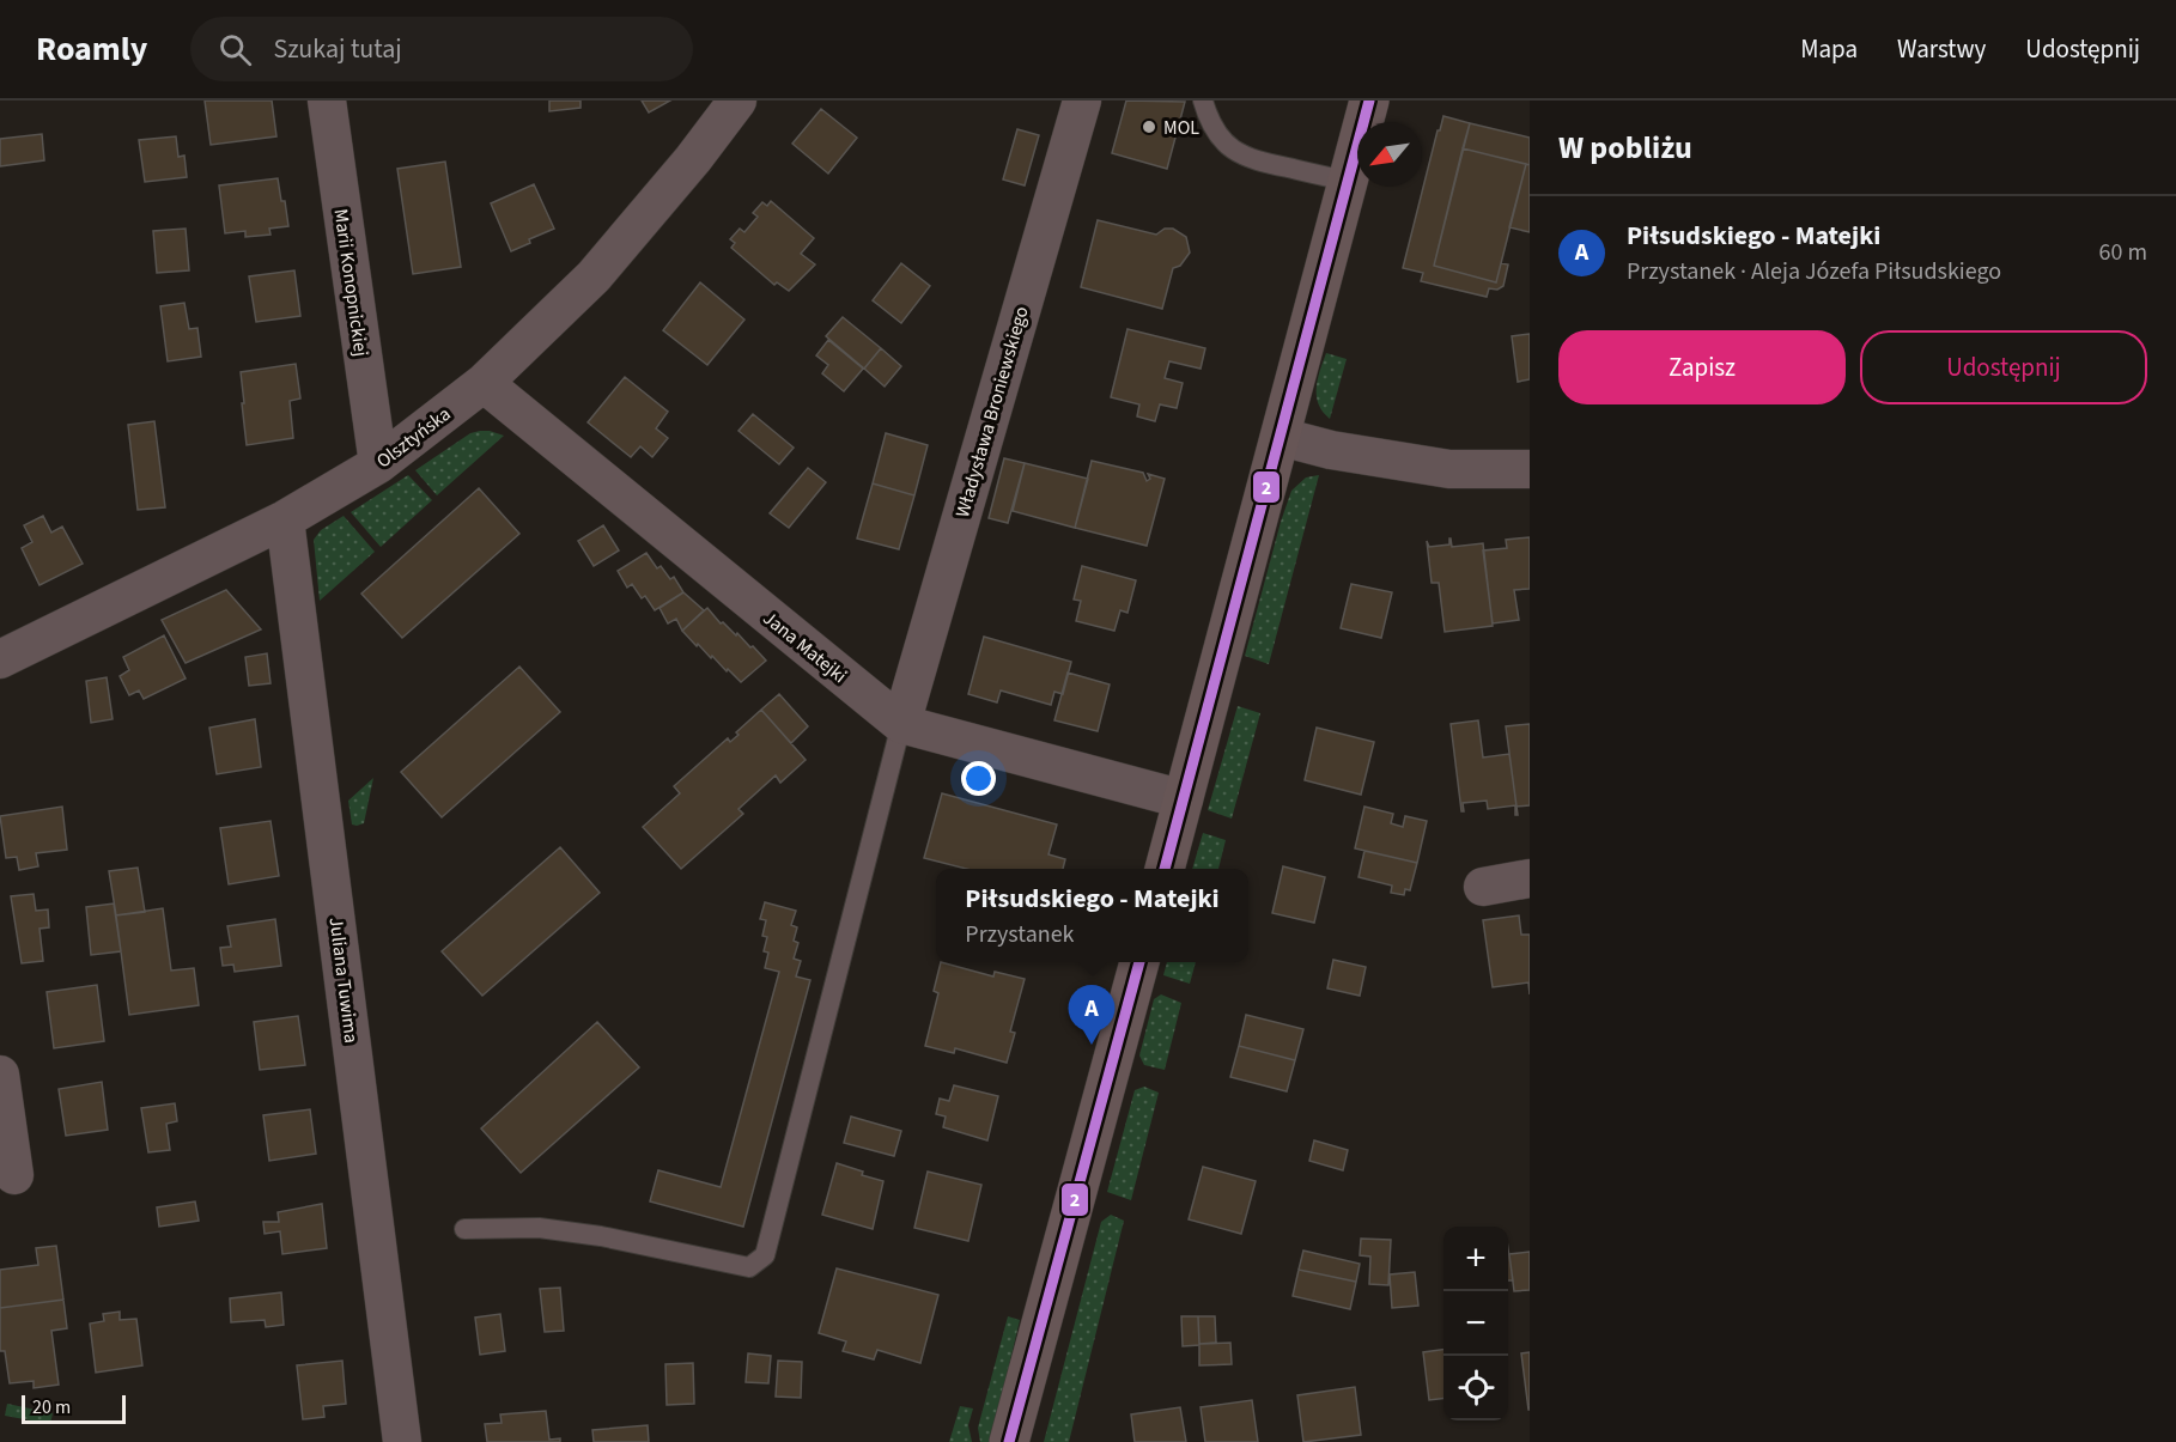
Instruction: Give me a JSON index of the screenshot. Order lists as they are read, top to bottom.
{
  "streets": {
    "street": [
      "Marii Konopnickiej",
      "Władysława Broniewskiego",
      "Olsztyńska",
      "Jana Matejki",
      "Juliana Tuwima"
    ]
  },
  "crossings": [
    ["Marii Konopnickiej", "Olsztyńska"],
    ["Władysława Broniewskiego", "Jana Matejki"],
    ["Olsztyńska", "Jana Matejki"],
    ["Olsztyńska", "Juliana Tuwima"]
  ],
  "places": ["MOL"],
  "lines": ["transit line 2"],
  "scale_bar": "20 m",
  "north": "bottom left",
  "page": {
    "header": "Roamly",
    "search": "Szukaj tutaj",
    "nav": ["Mapa", "Warstwy", "Udostępnij"],
    "heading": "W pobliżu",
    "list": [
      {
        "mark": "A",
        "name": "Piłsudskiego - Matejki",
        "note": "Przystanek · Aleja Józefa Piłsudskiego",
        "value": "60 m"
      }
    ],
    "buttons": ["Zapisz", "Udostępnij"],
    "popup": ["Piłsudskiego - Matejki", "Przystanek"],
    "pins": "A",
    "map_buttons": ["+", "−"],
    "scale": "20 m"
  }
}
